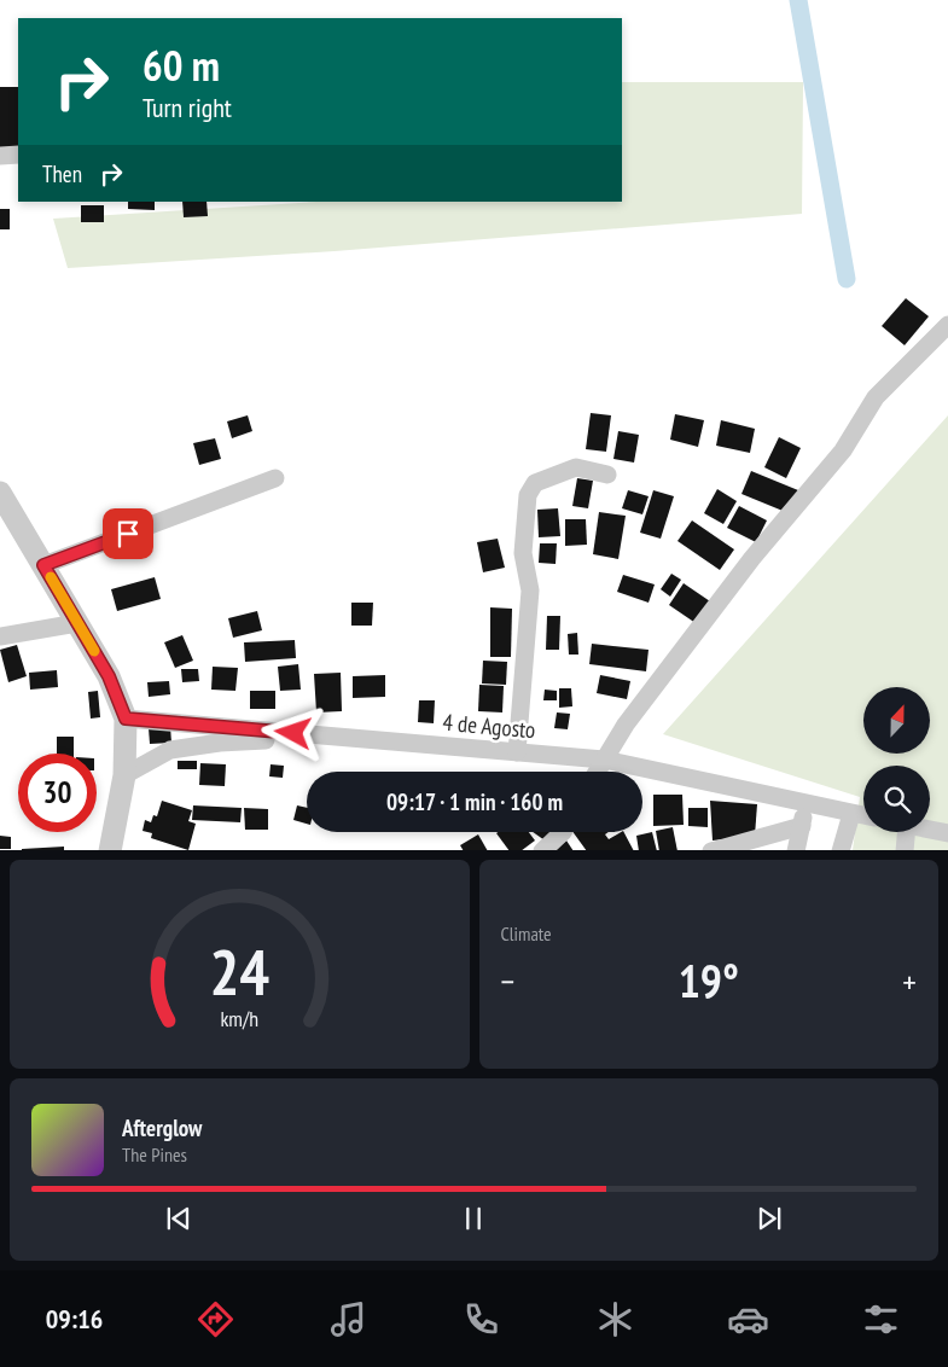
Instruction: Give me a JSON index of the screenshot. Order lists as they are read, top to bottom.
{
  "streets": {
    "street": ["4 de Agosto"]
  },
  "north": "top",
  "page": {
    "turn": ["60 m", "Turn right"],
    "then": "Then",
    "limit": "30",
    "trip": "09:17 · 1 min · 160 m",
    "tile": "Climate",
    "heat": ["−", "19°", "+"],
    "song": ["Afterglow", "The Pines"],
    "tabs": "09:16",
    "gauge": ["24", "km/h"]
  }
}
